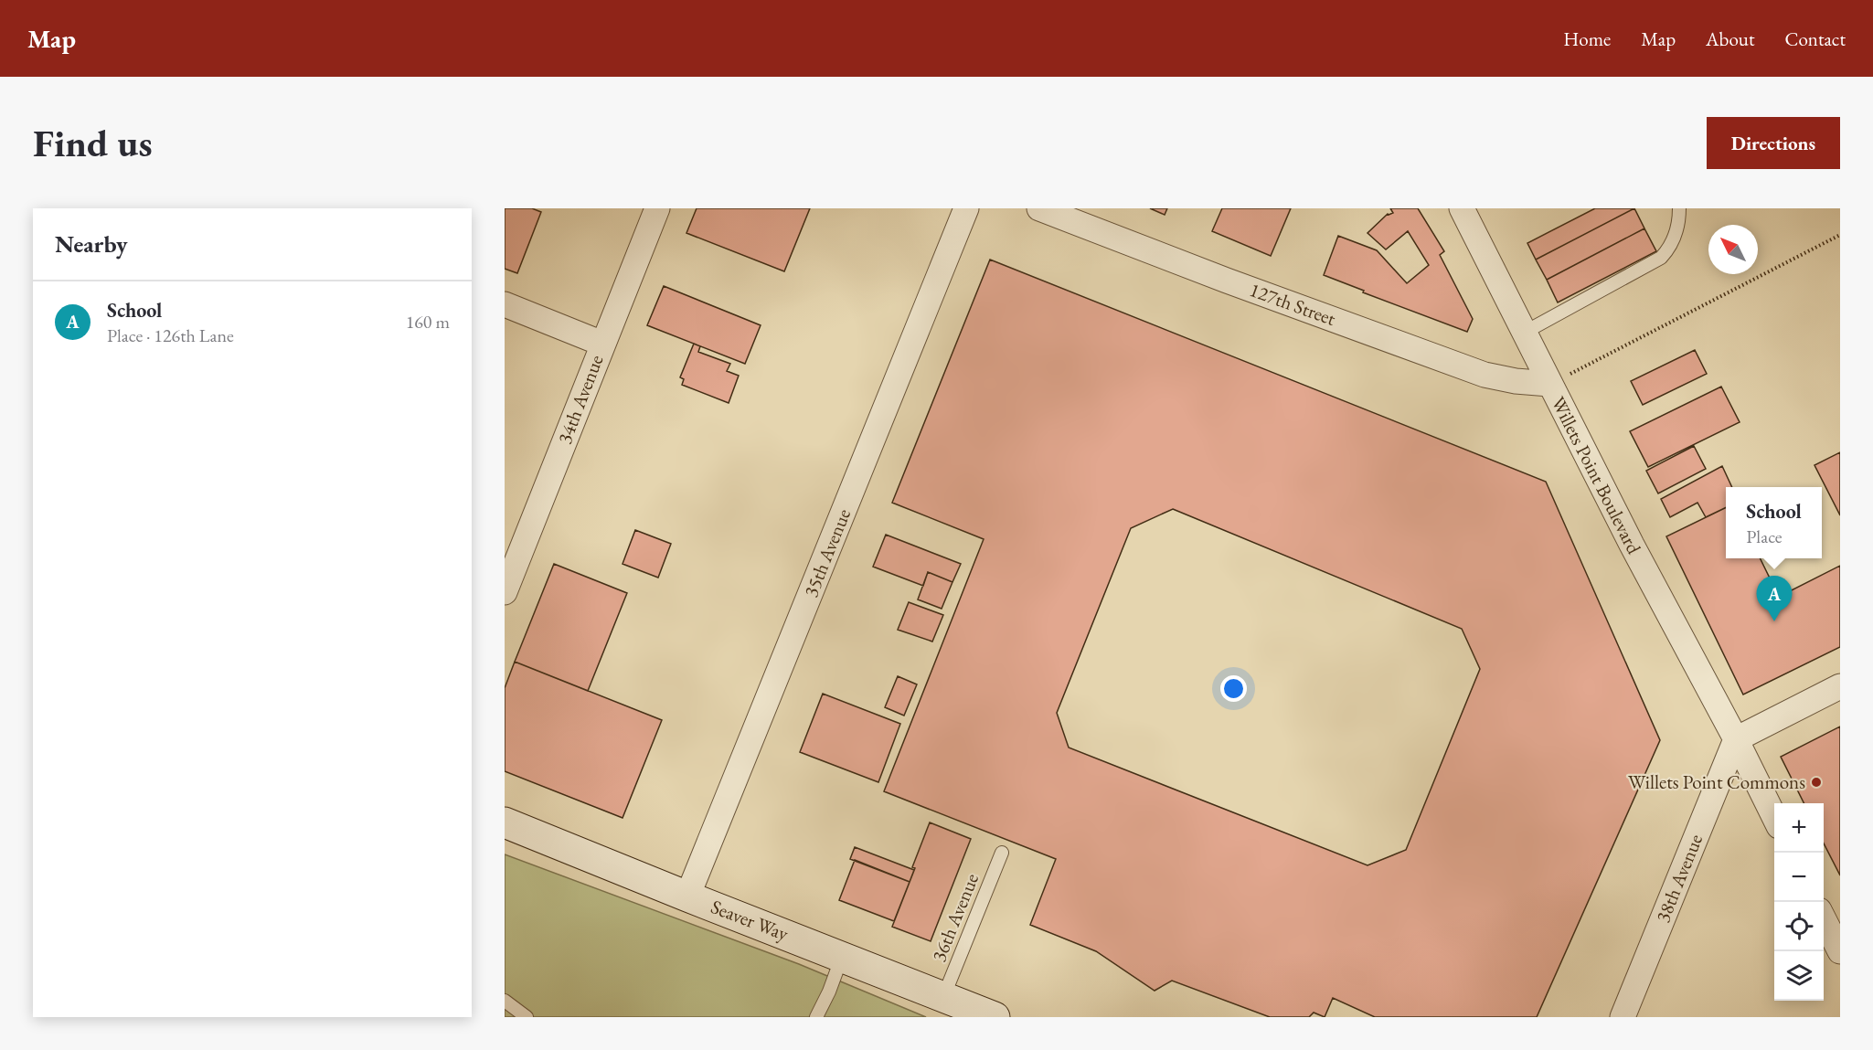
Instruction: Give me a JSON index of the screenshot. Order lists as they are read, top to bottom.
{
  "streets": {
    "main road": ["Seaver Way"],
    "street": [
      "127th Street",
      "34th Avenue",
      "Willets Point Boulevard",
      "35th Avenue",
      "38th Avenue"
    ],
    "lane": ["36th Avenue"]
  },
  "crossings": [
    ["127th Street", "Willets Point Boulevard"],
    ["Willets Point Boulevard", "38th Avenue"],
    ["35th Avenue", "Seaver Way"],
    ["36th Avenue", "Seaver Way"]
  ],
  "places": ["Willets Point Commons"],
  "north": "top left",
  "page": {
    "header": "Map",
    "nav": [
      "Home",
      "Map",
      "About",
      "Contact"
    ],
    "buttons": "Directions",
    "title": "Find us",
    "heading": "Nearby",
    "list": [
      {
        "mark": "A",
        "name": "School",
        "note": "Place · 126th Lane",
        "value": "160 m"
      }
    ],
    "popup": ["School", "Place"],
    "pins": "A",
    "map_buttons": ["+", "−"]
  }
}
